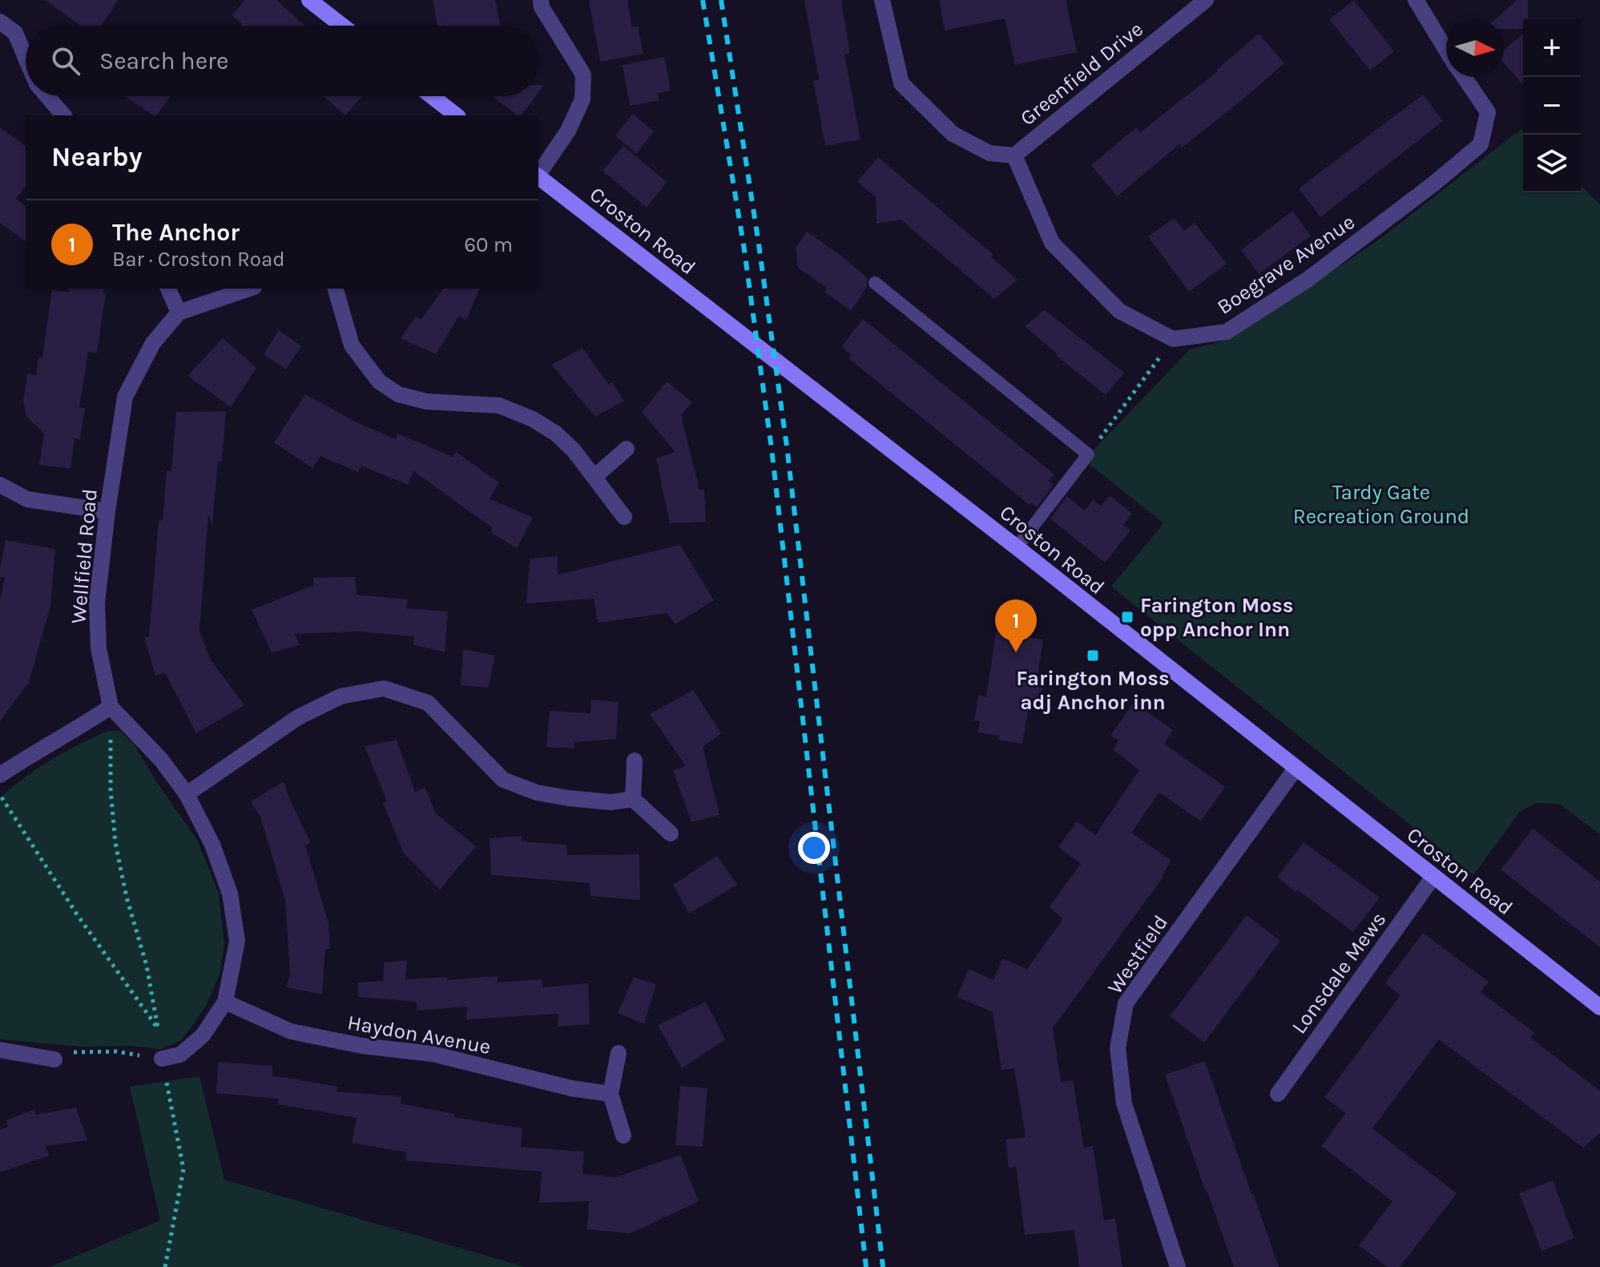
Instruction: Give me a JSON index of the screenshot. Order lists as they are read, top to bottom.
{
  "streets": {
    "street": [
      "Greenfield Drive",
      "Croston Road",
      "Boegrave Avenue",
      "Wellfield Road",
      "Westfield",
      "Lonsdale Mews",
      "Haydon Avenue"
    ]
  },
  "crossings": [
    ["Croston Road", "Westfield"],
    ["Croston Road", "Lonsdale Mews"]
  ],
  "parks": ["Tardy Gate Recreation Ground"],
  "places": {
    "transit": ["Farington Moss opp Anchor Inn", "Farington Moss adj Anchor inn"]
  },
  "north": "right",
  "page": {
    "map_buttons": ["+", "−"],
    "search": "Search here",
    "heading": "Nearby",
    "list": [
      {
        "mark": "1",
        "name": "The Anchor",
        "note": "Bar · Croston Road",
        "value": "60 m"
      }
    ],
    "pins": "1"
  }
}
